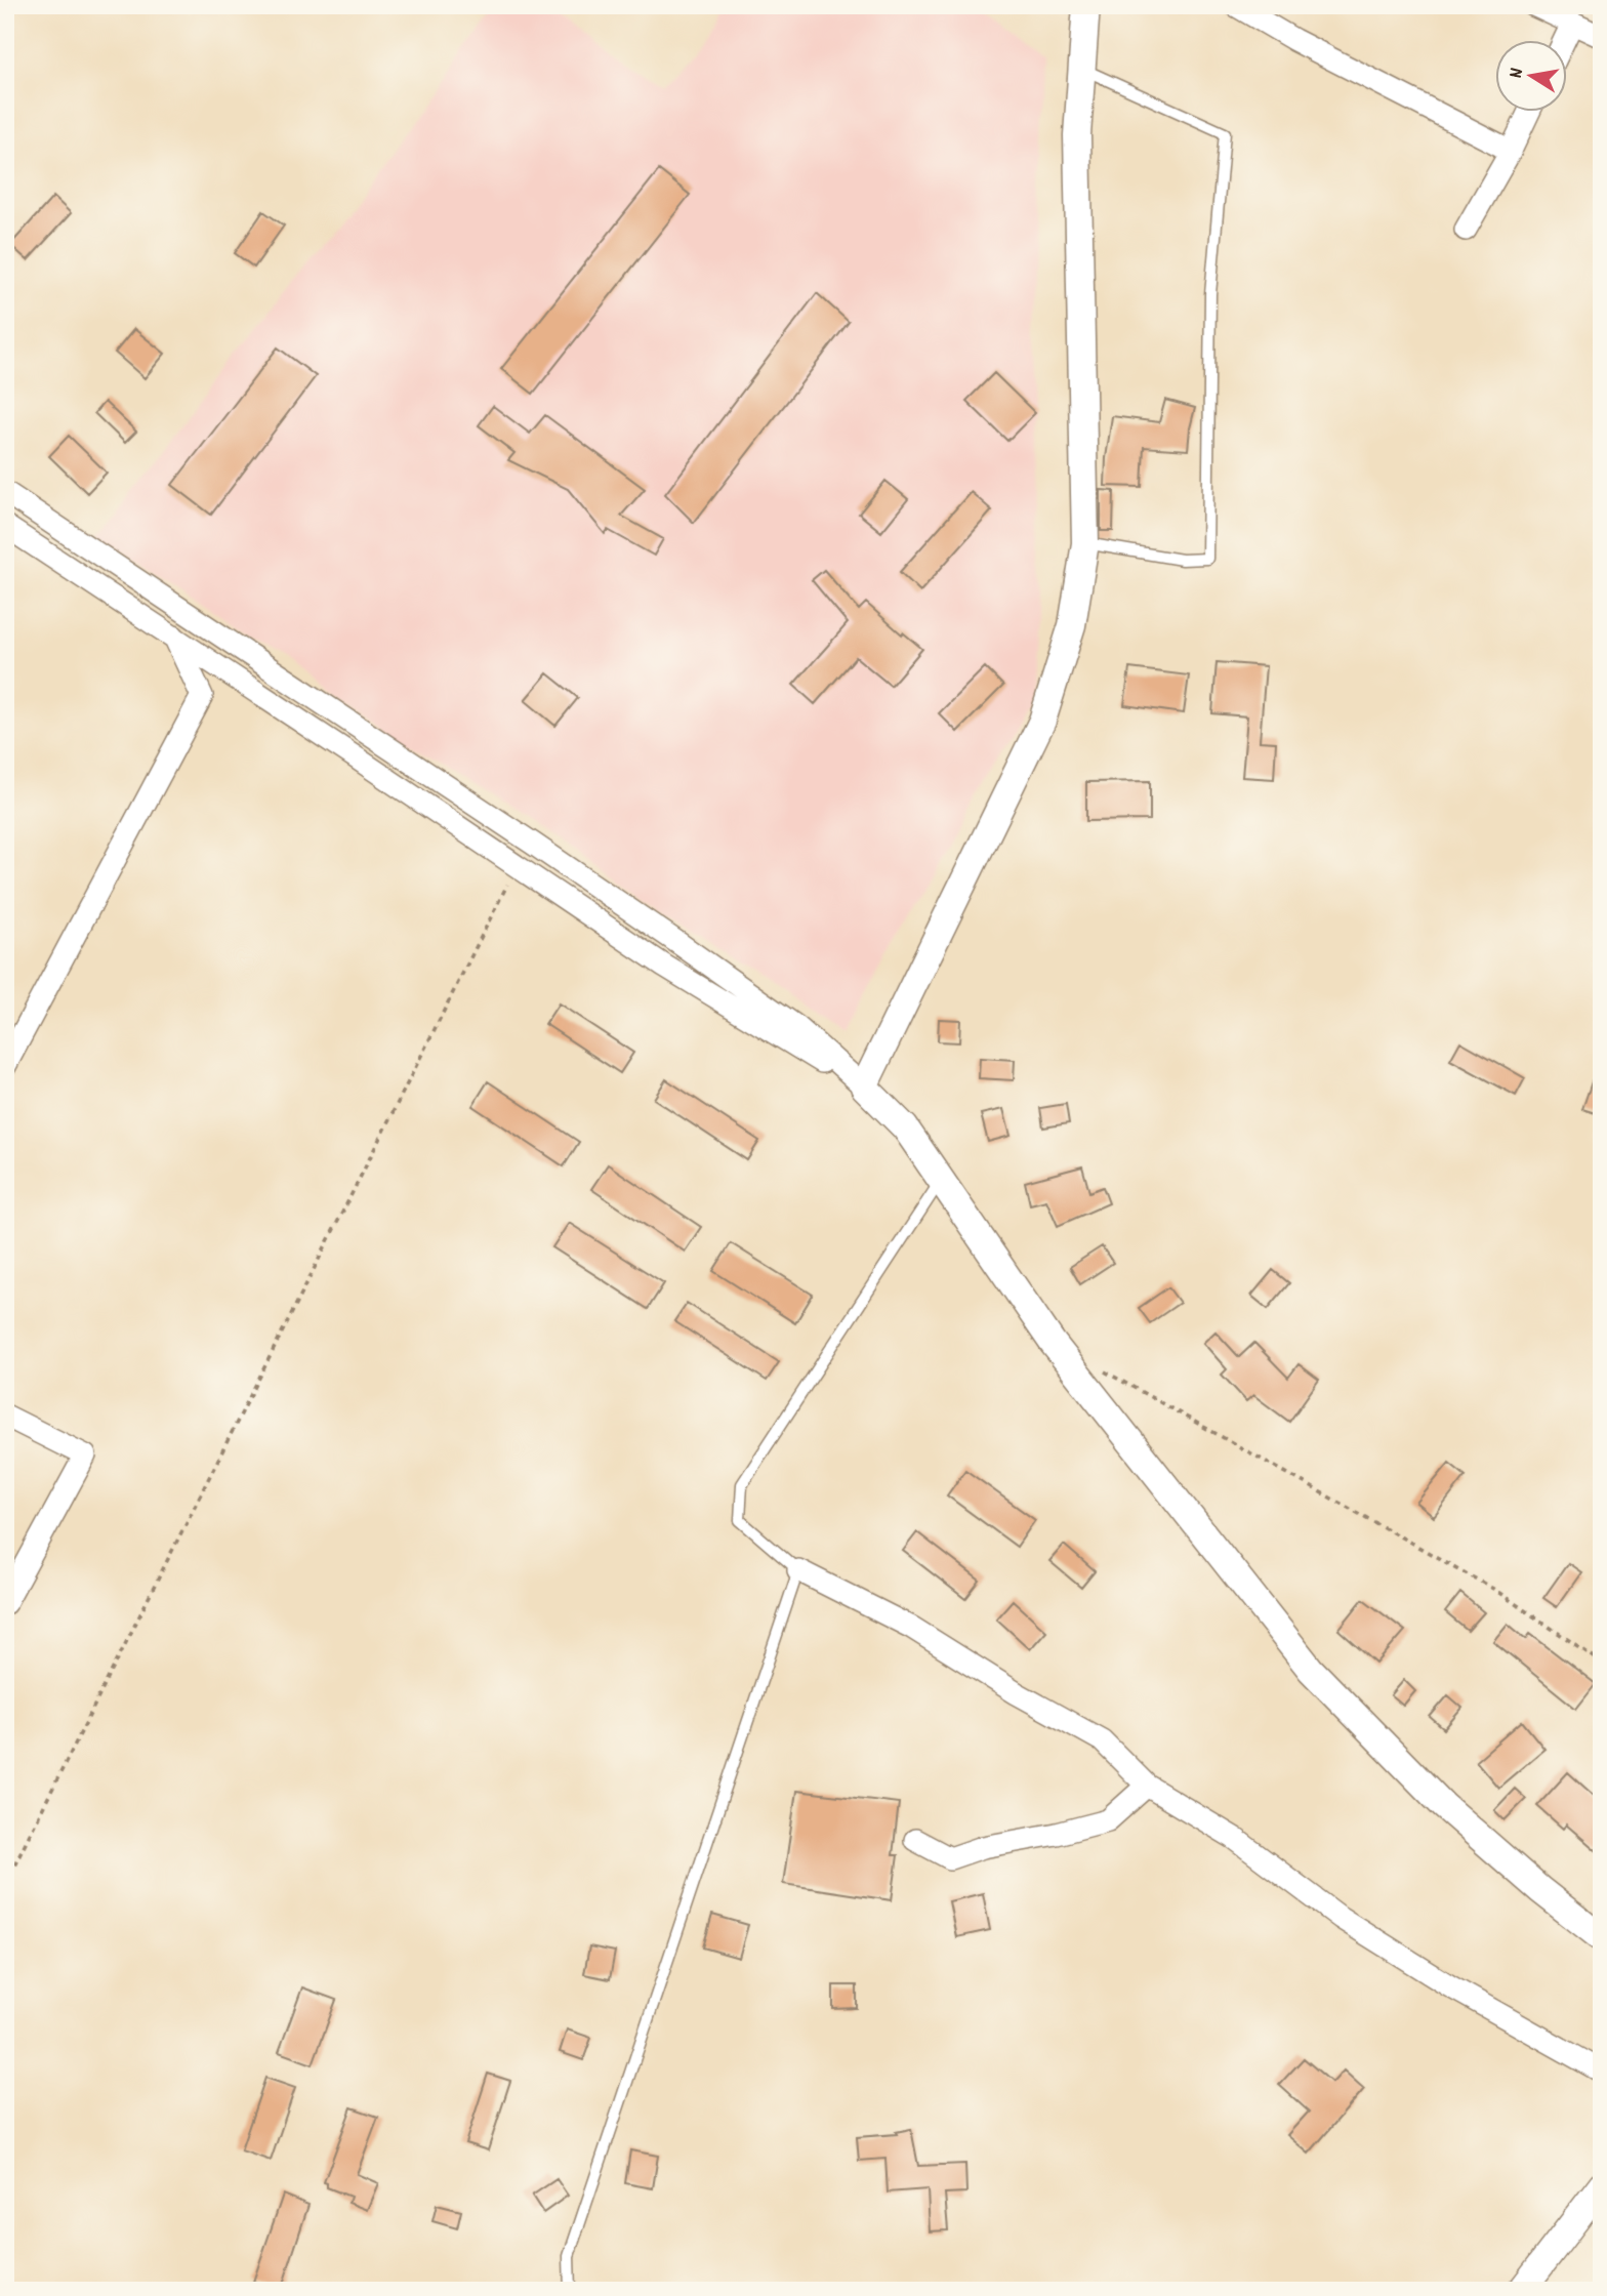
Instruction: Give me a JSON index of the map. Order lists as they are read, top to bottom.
{
  "north": "left"
}
